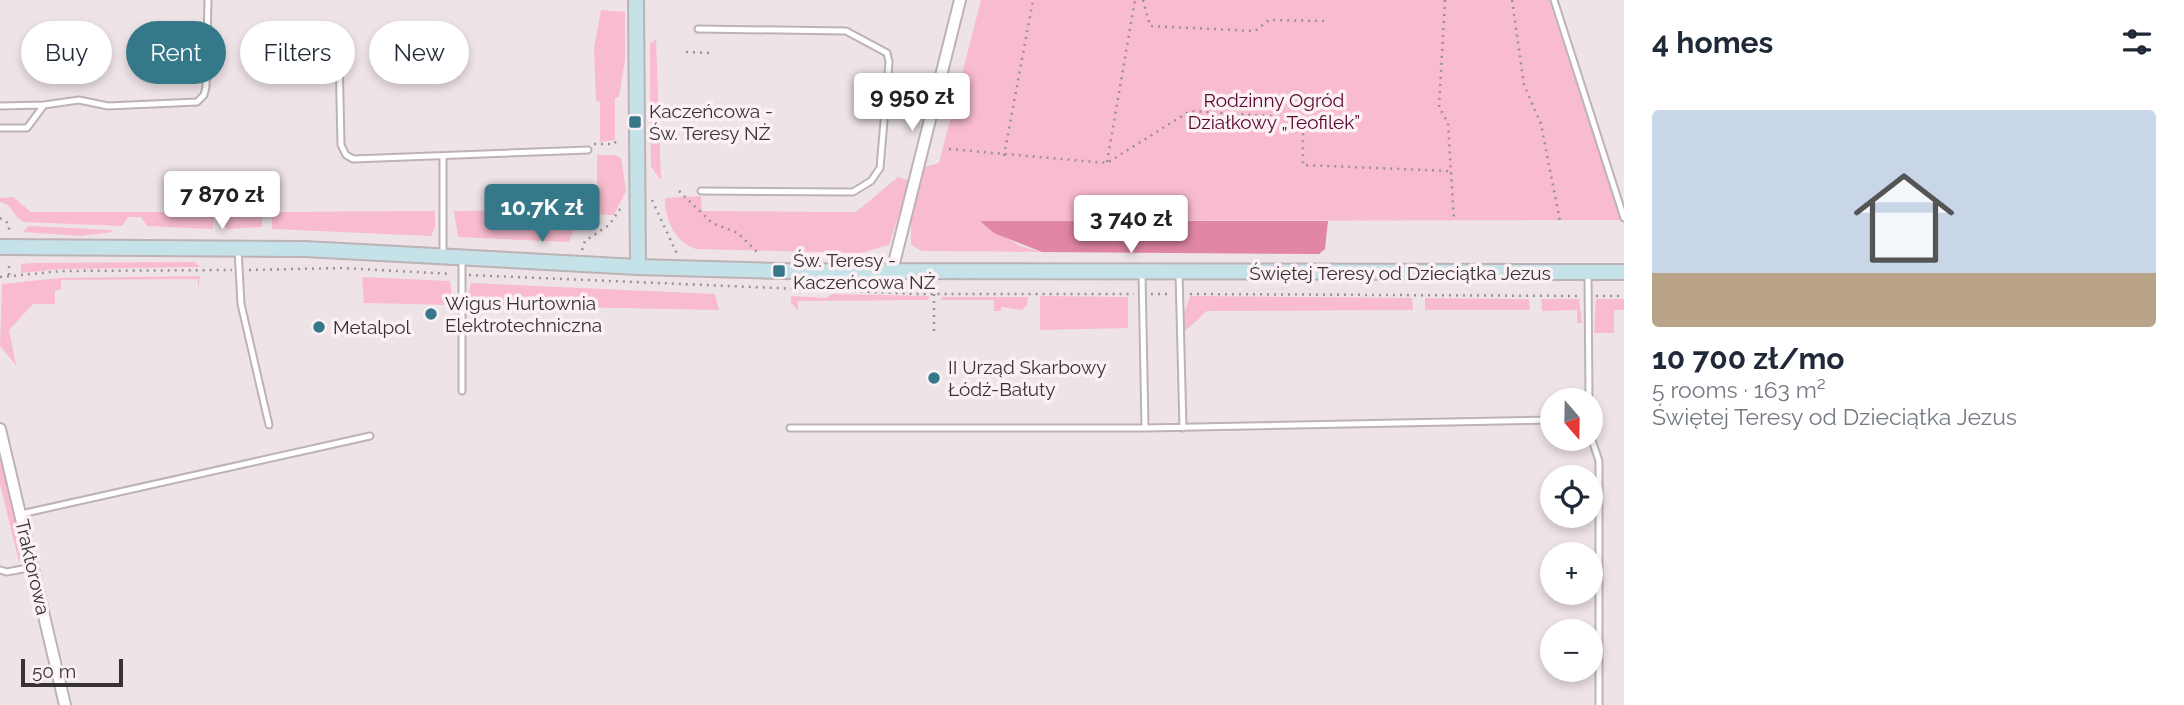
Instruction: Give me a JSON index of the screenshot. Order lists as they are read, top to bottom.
{
  "streets": {
    "street": ["Świętej Teresy od Dzieciątka Jezus", "Traktorowa"]
  },
  "parks": ["Rodzinny Ogród Działkowy „Teofilek”"],
  "places": {
    "transit": ["Kaczeńcowa - Św. Teresy NŻ", "Św. Teresy - Kaczeńcowa NŻ"],
    "other": ["Wigus Hurtownia Elektrotechniczna", "Metalpol", "II Urząd Skarbowy Łódź-Bałuty"]
  },
  "scale_bar": "50 m",
  "north": "bottom",
  "page": {
    "heading": "4 homes",
    "chip": [
      "Buy",
      "Rent",
      "Filters",
      "New"
    ],
    "price": [
      "9 950 zł",
      "7 870 zł",
      "10.7K zł",
      "3 740 zł"
    ],
    "list": [
      {
        "name": "10 700 zł/mo",
        "note": "5 rooms · 163 m² · Świętej Teresy od Dzieciątka Jezus"
      }
    ],
    "map_buttons": ["+", "−"],
    "scale": "50 m"
  }
}
